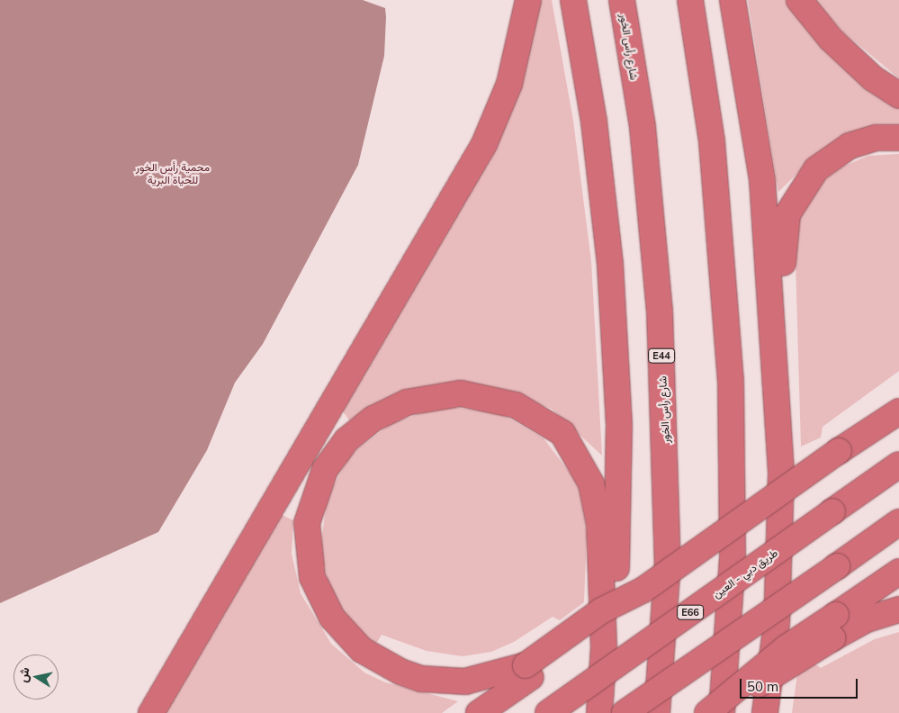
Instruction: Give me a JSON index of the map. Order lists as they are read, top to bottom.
{
  "streets": {
    "highway": [
      "شارع رأس الخور",
      "E44",
      "طريق دبي - العين",
      "E66"
    ]
  },
  "parks": ["محمية رأس الخور للحياة البرية"],
  "scale_bar": "50 m",
  "north": "left"
}
